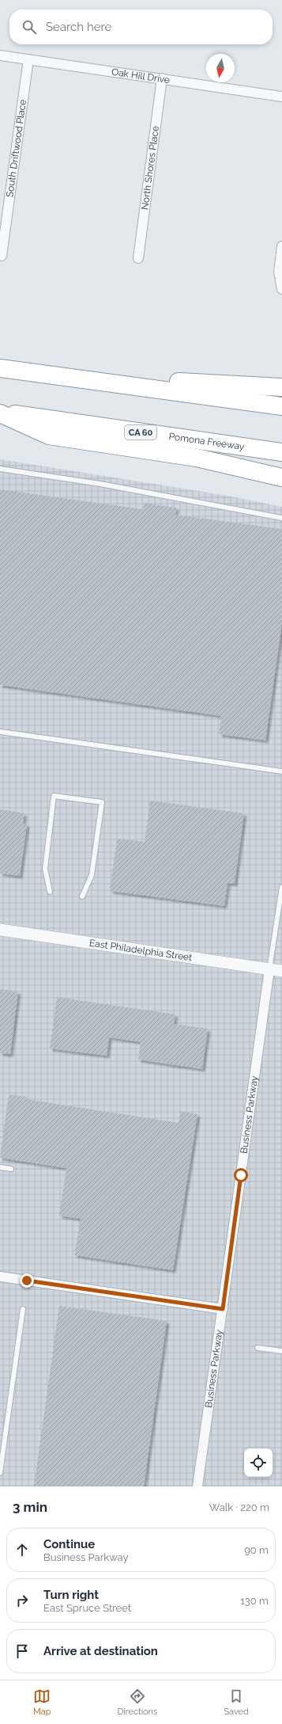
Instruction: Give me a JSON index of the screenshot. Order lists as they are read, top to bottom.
{
  "streets": {
    "highway": ["CA 60", "Pomona Freeway"],
    "street": [
      "Oak Hill Drive",
      "South Driftwood Place",
      "North Shores Place",
      "East Philadelphia Street",
      "Business Parkway"
    ]
  },
  "crossings": [
    ["Oak Hill Drive", "South Driftwood Place"],
    ["Oak Hill Drive", "North Shores Place"],
    ["East Philadelphia Street", "Business Parkway"]
  ],
  "north": "bottom",
  "page": {
    "search": "Search here",
    "heading": ["3 min", "Walk · 220 m"],
    "list": [
      ["Continue", "Business Parkway", "90 m"],
      ["Turn right", "East Spruce Street", "130 m"],
      "Arrive at destination"
    ],
    "nav": ["Map", "Directions", "Saved"]
  }
}
